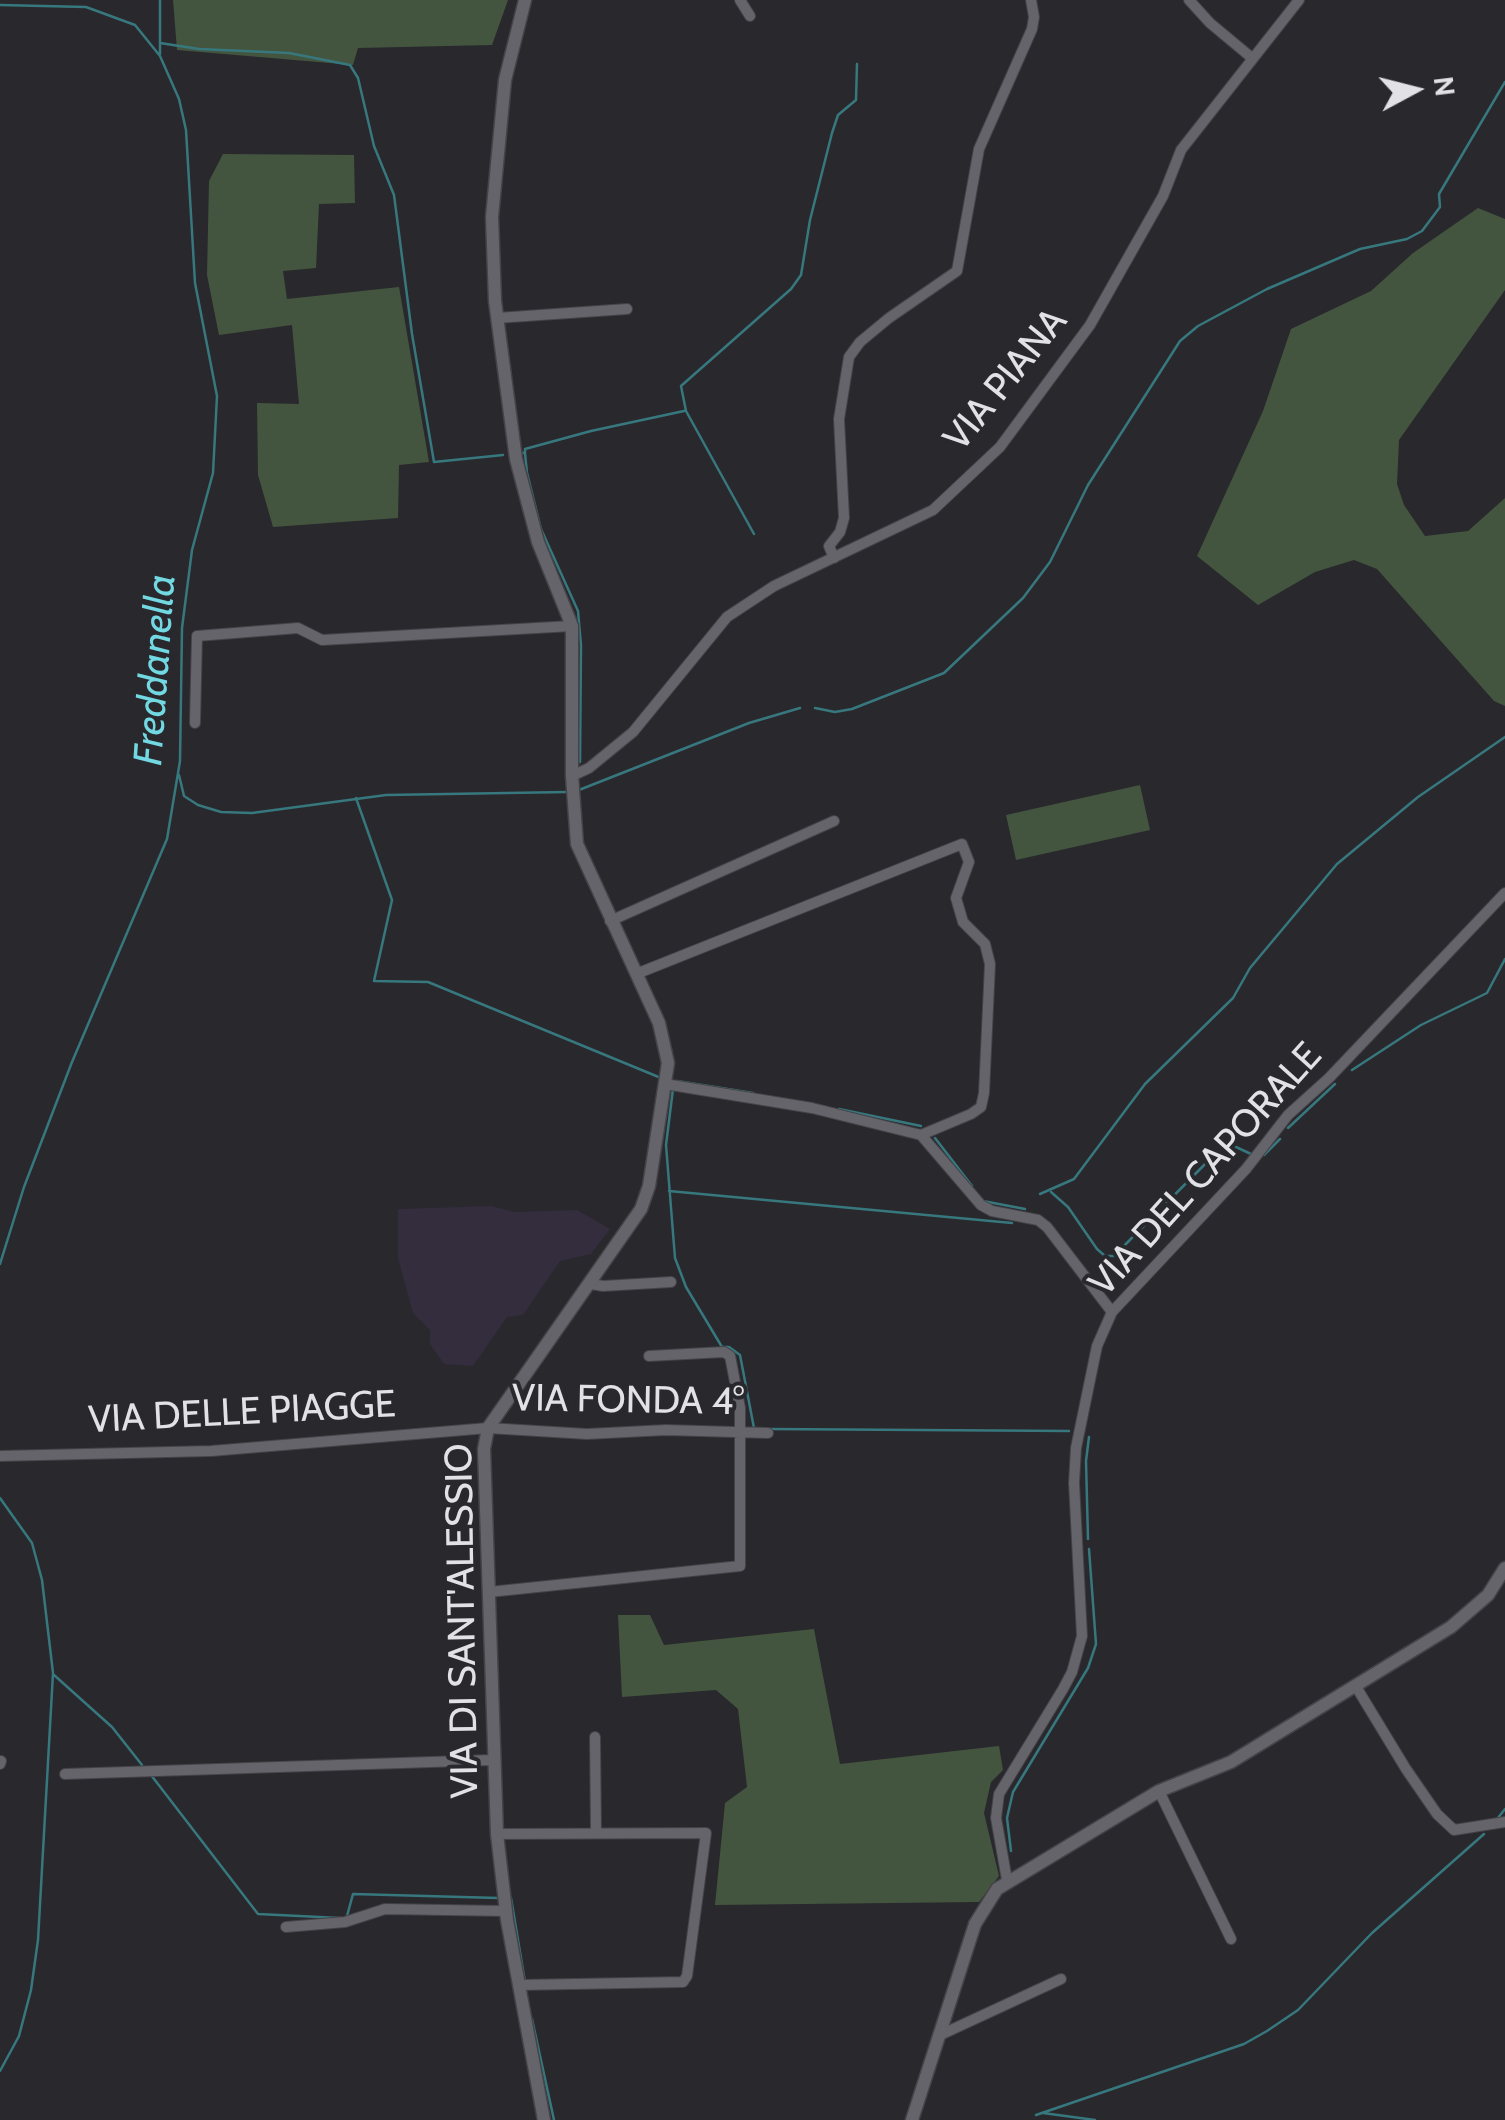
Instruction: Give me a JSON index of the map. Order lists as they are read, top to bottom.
{
  "streets": {
    "street": [
      "VIA PIANA",
      "VIA DEL CAPORALE",
      "VIA FONDA 4°",
      "VIA DELLE PIAGGE",
      "VIA DI SANT'ALESSIO"
    ]
  },
  "crossings": [
    ["VIA PIANA", "VIA DI SANT'ALESSIO"],
    ["VIA FONDA 4°", "VIA DELLE PIAGGE"],
    ["VIA FONDA 4°", "VIA DI SANT'ALESSIO"],
    ["VIA DELLE PIAGGE", "VIA DI SANT'ALESSIO"]
  ],
  "water": ["Freddanella"],
  "north": "right"
}
